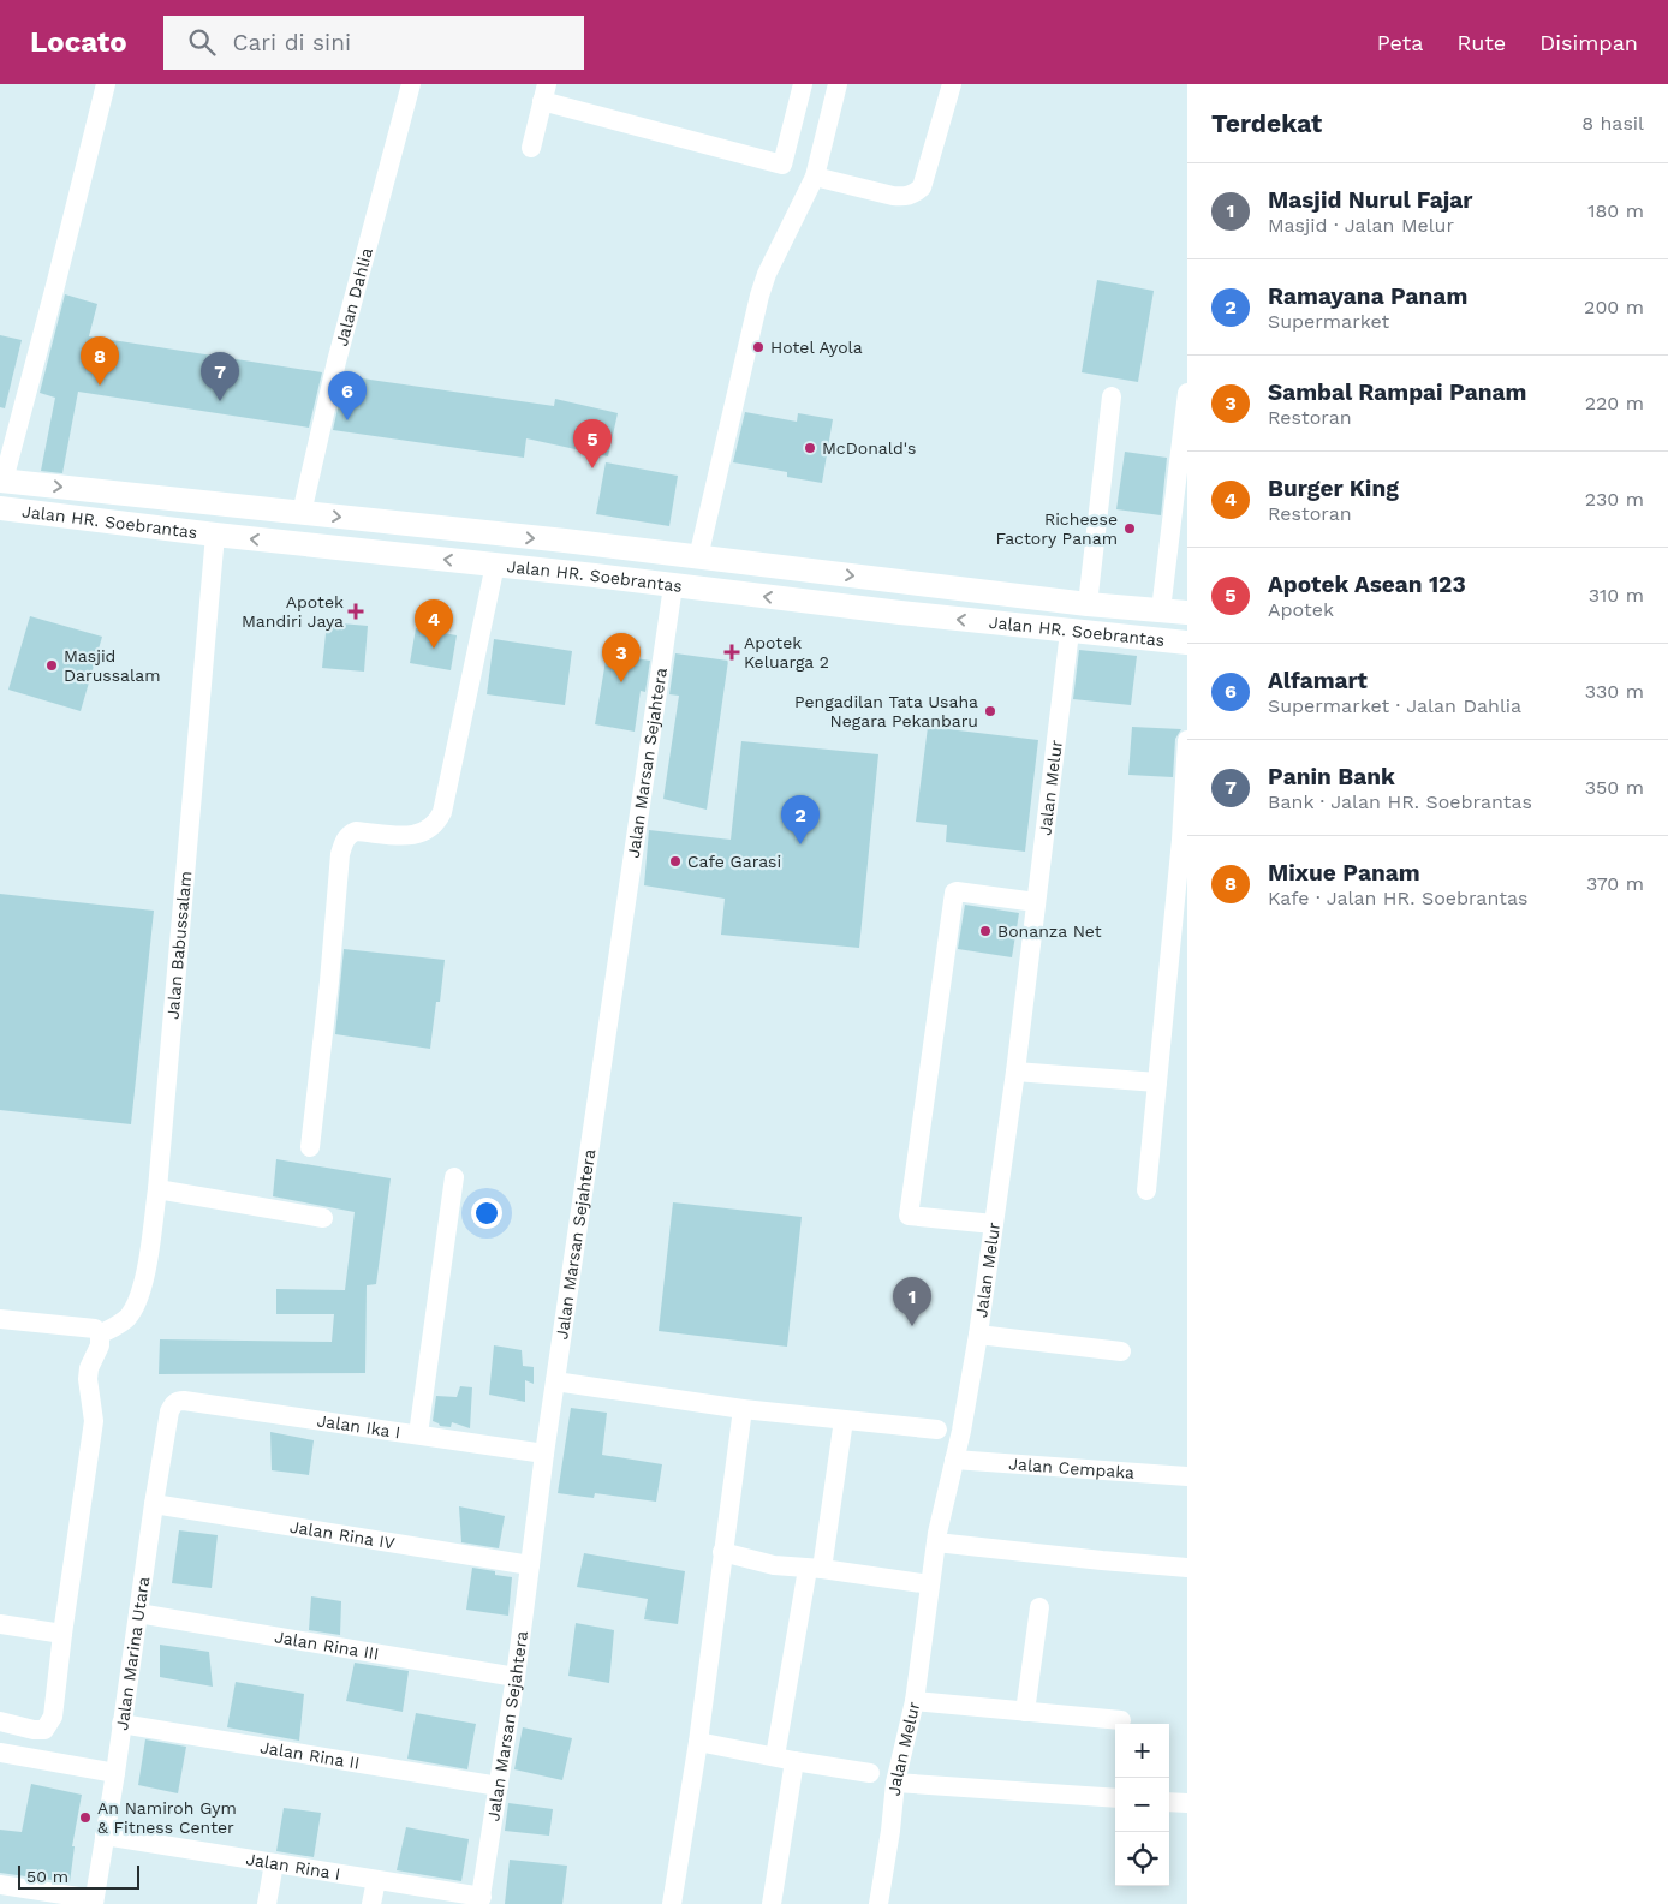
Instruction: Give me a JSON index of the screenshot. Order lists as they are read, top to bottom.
{
  "streets": {
    "main road": ["Jalan HR. Soebrantas"],
    "street": [
      "Jalan Dahlia",
      "Jalan Marsan Sejahtera",
      "Jalan Melur",
      "Jalan Babussalam",
      "Jalan Ika I",
      "Jalan Cempaka",
      "Jalan Rina IV",
      "Jalan Rina III",
      "Jalan Marina Utara",
      "Jalan Rina II",
      "Jalan Rina I"
    ]
  },
  "crossings": [
    ["Jalan Dahlia", "Jalan HR. Soebrantas"],
    ["Jalan HR. Soebrantas", "Jalan Marsan Sejahtera"],
    ["Jalan HR. Soebrantas", "Jalan Melur"],
    ["Jalan HR. Soebrantas", "Jalan Babussalam"],
    ["Jalan Marsan Sejahtera", "Jalan Ika I"],
    ["Jalan Marsan Sejahtera", "Jalan Rina IV"],
    ["Jalan Marsan Sejahtera", "Jalan Rina III"],
    ["Jalan Marsan Sejahtera", "Jalan Rina II"],
    ["Jalan Marsan Sejahtera", "Jalan Rina I"],
    ["Jalan Melur", "Jalan Cempaka"],
    ["Jalan Ika I", "Jalan Marina Utara"],
    ["Jalan Rina IV", "Jalan Marina Utara"],
    ["Jalan Rina III", "Jalan Marina Utara"],
    ["Jalan Marina Utara", "Jalan Rina II"],
    ["Jalan Marina Utara", "Jalan Rina I"]
  ],
  "places": {
    "other": [
      "Hotel Ayola",
      "McDonald's",
      "Richeese Factory Panam",
      "Masjid Darussalam",
      "Pengadilan Tata Usaha Negara Pekanbaru",
      "Cafe Garasi",
      "Bonanza Net",
      "An Namiroh Gym & Fitness Center"
    ],
    "health": ["Apotek Mandiri Jaya", "Apotek Keluarga 2"]
  },
  "scale_bar": "50 m",
  "page": {
    "header": "Locato",
    "search": "Cari di sini",
    "nav": ["Peta", "Rute", "Disimpan"],
    "heading": ["Terdekat", "8 hasil"],
    "list": [
      {
        "mark": "1",
        "name": "Masjid Nurul Fajar",
        "note": "Masjid · Jalan Melur",
        "value": "180 m"
      },
      {
        "mark": "2",
        "name": "Ramayana Panam",
        "note": "Supermarket",
        "value": "200 m"
      },
      {
        "mark": "3",
        "name": "Sambal Rampai Panam",
        "note": "Restoran",
        "value": "220 m"
      },
      {
        "mark": "4",
        "name": "Burger King",
        "note": "Restoran",
        "value": "230 m"
      },
      {
        "mark": "5",
        "name": "Apotek Asean 123",
        "note": "Apotek",
        "value": "310 m"
      },
      {
        "mark": "6",
        "name": "Alfamart",
        "note": "Supermarket · Jalan Dahlia",
        "value": "330 m"
      },
      {
        "mark": "7",
        "name": "Panin Bank",
        "note": "Bank · Jalan HR. Soebrantas",
        "value": "350 m"
      },
      {
        "mark": "8",
        "name": "Mixue Panam",
        "note": "Kafe · Jalan HR. Soebrantas",
        "value": "370 m"
      }
    ],
    "pins": [
      "8",
      "7",
      "6",
      "5",
      "4",
      "3",
      "2",
      "1"
    ],
    "map_buttons": ["+", "−"],
    "scale": "50 m"
  }
}
